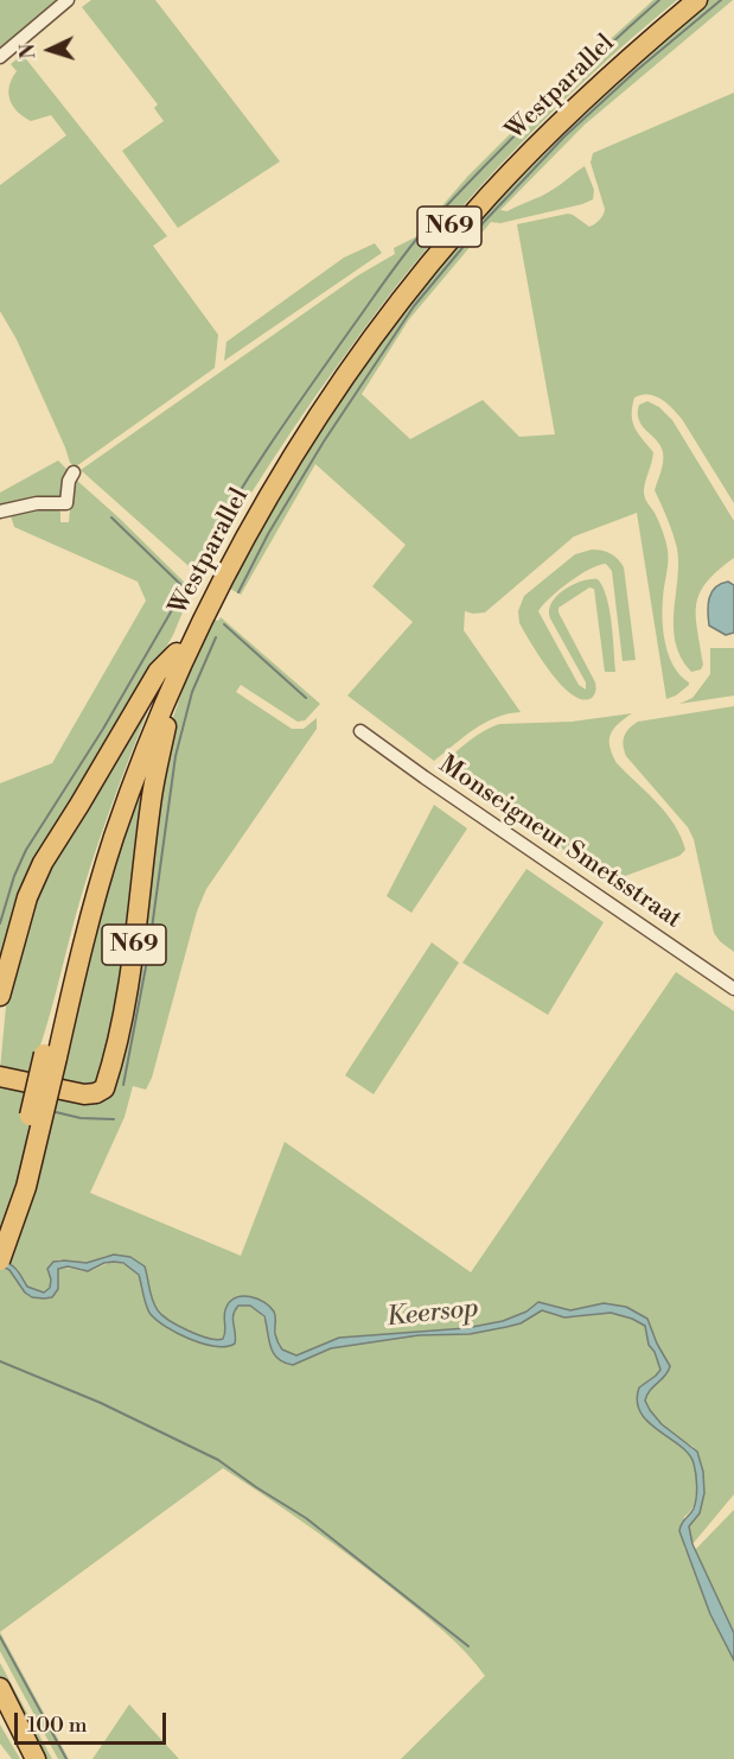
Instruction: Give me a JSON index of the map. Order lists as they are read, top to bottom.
{
  "streets": {
    "main road": ["Westparallel", "N69"],
    "street": ["Monseigneur Smetsstraat"]
  },
  "crossings": [
    ["Westparallel", "N69"]
  ],
  "water": ["Keersop"],
  "scale_bar": "100 m",
  "north": "left"
}
